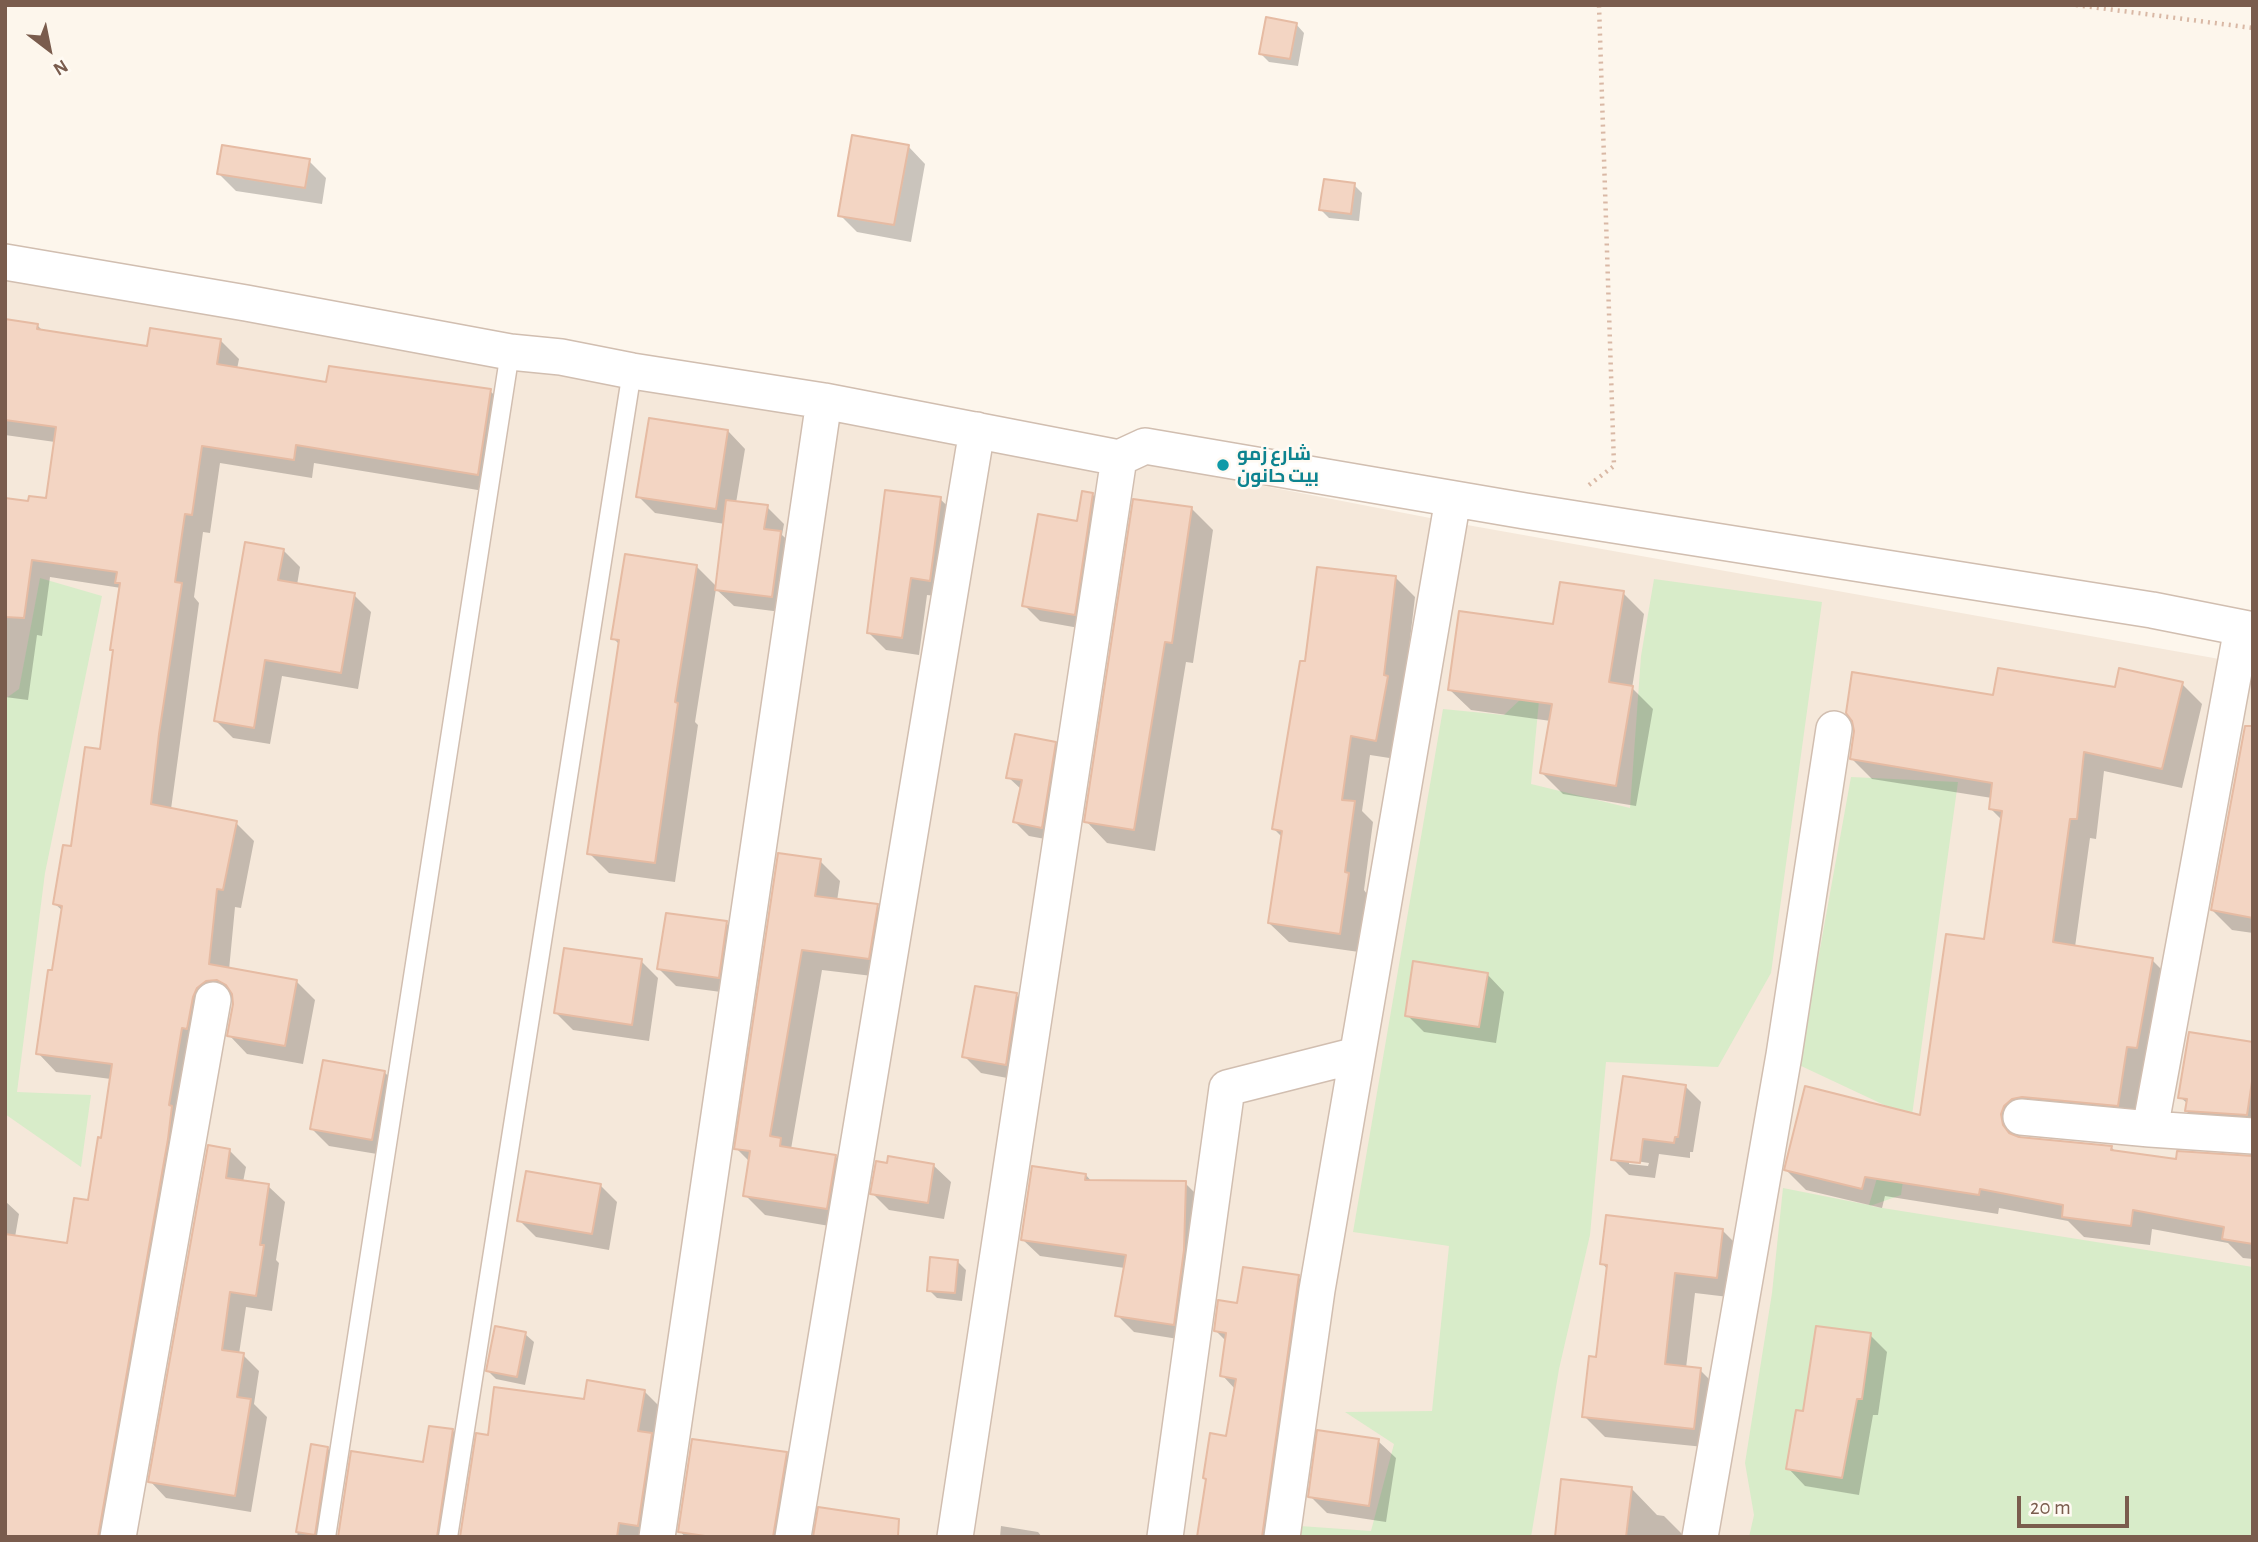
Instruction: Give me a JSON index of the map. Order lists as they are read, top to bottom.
{
  "places": ["شارع زمو بيت حانون"],
  "scale_bar": "20 m",
  "north": "bottom right"
}
